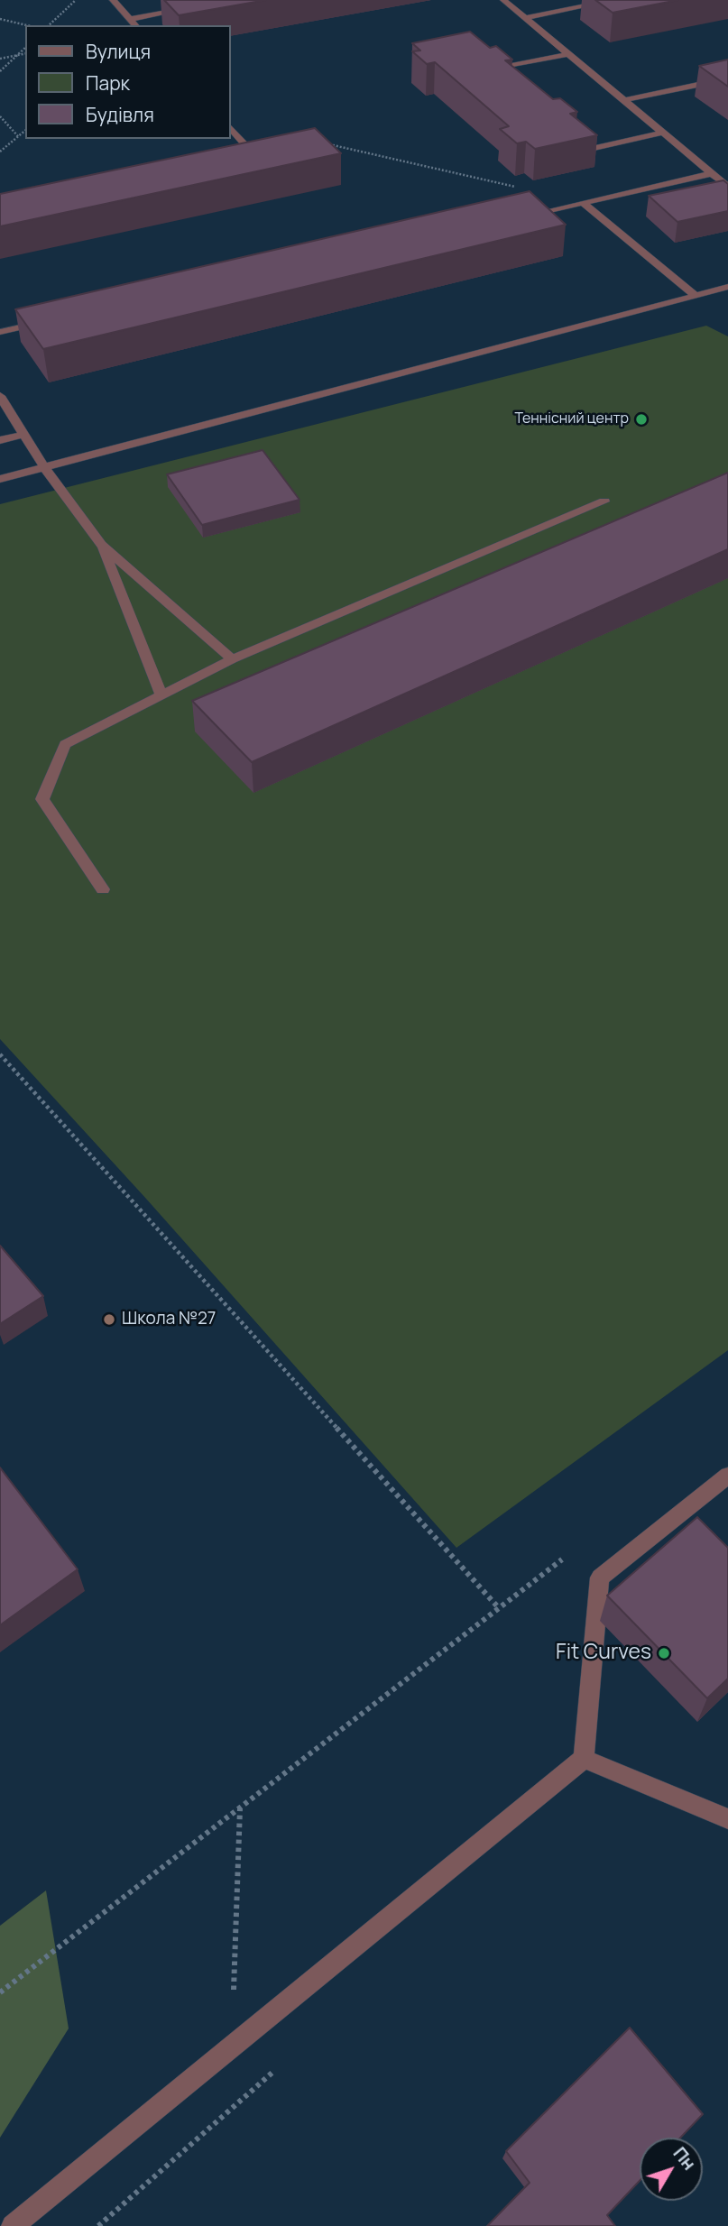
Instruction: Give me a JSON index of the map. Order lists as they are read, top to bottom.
{
  "places": ["Теннісний центр", "Школа №27", "Fit Curves"],
  "legend": ["Вулиця", "Парк", "Будівля"],
  "north": "top right"
}
